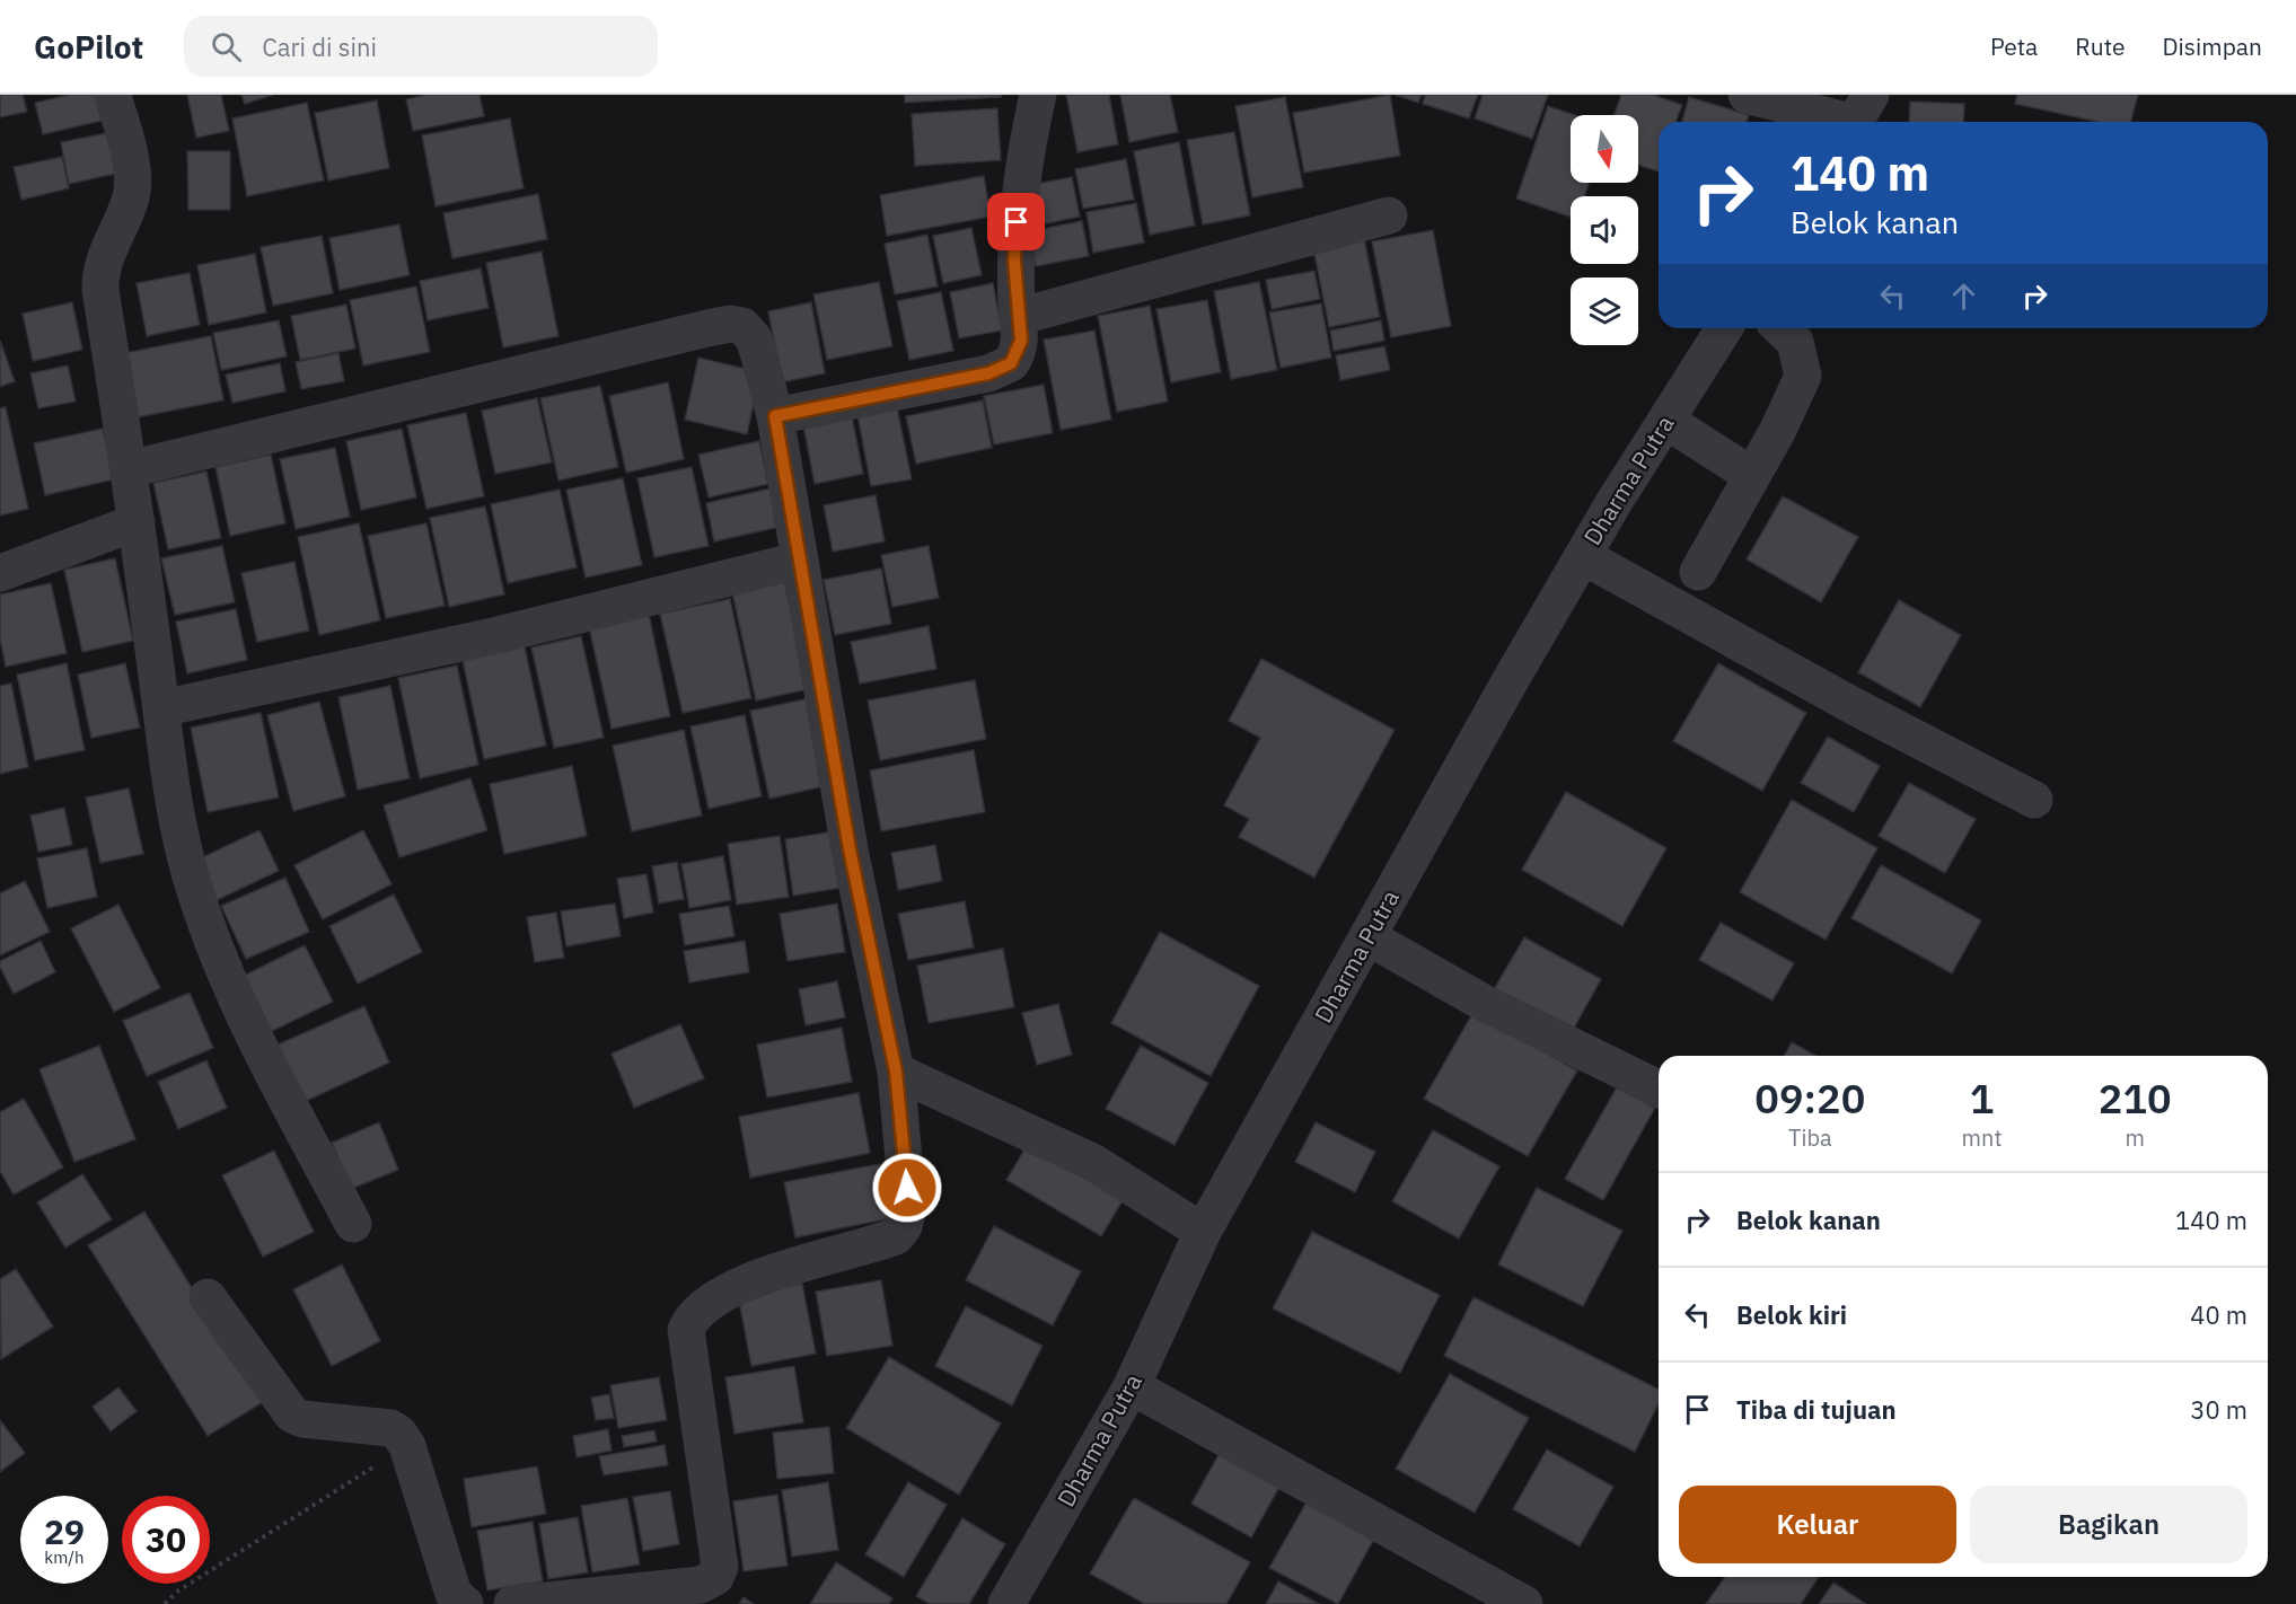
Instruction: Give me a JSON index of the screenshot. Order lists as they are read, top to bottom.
{
  "streets": {
    "street": ["Dharma Putra"]
  },
  "north": "bottom",
  "page": {
    "header": "GoPilot",
    "search": "Cari di sini",
    "nav": ["Peta", "Rute", "Disimpan"],
    "turn": ["140 m", "Belok kanan"],
    "eta": [
      "09:20",
      "Tiba",
      "1",
      "mnt",
      "210",
      "m"
    ],
    "list": [
      {
        "name": "Belok kanan",
        "value": "140 m"
      },
      {
        "name": "Belok kiri",
        "value": "40 m"
      },
      {
        "name": "Tiba di tujuan",
        "value": "30 m"
      }
    ],
    "buttons": ["Keluar", "Bagikan"],
    "speed": "29 km/h",
    "limit": "30"
  }
}
